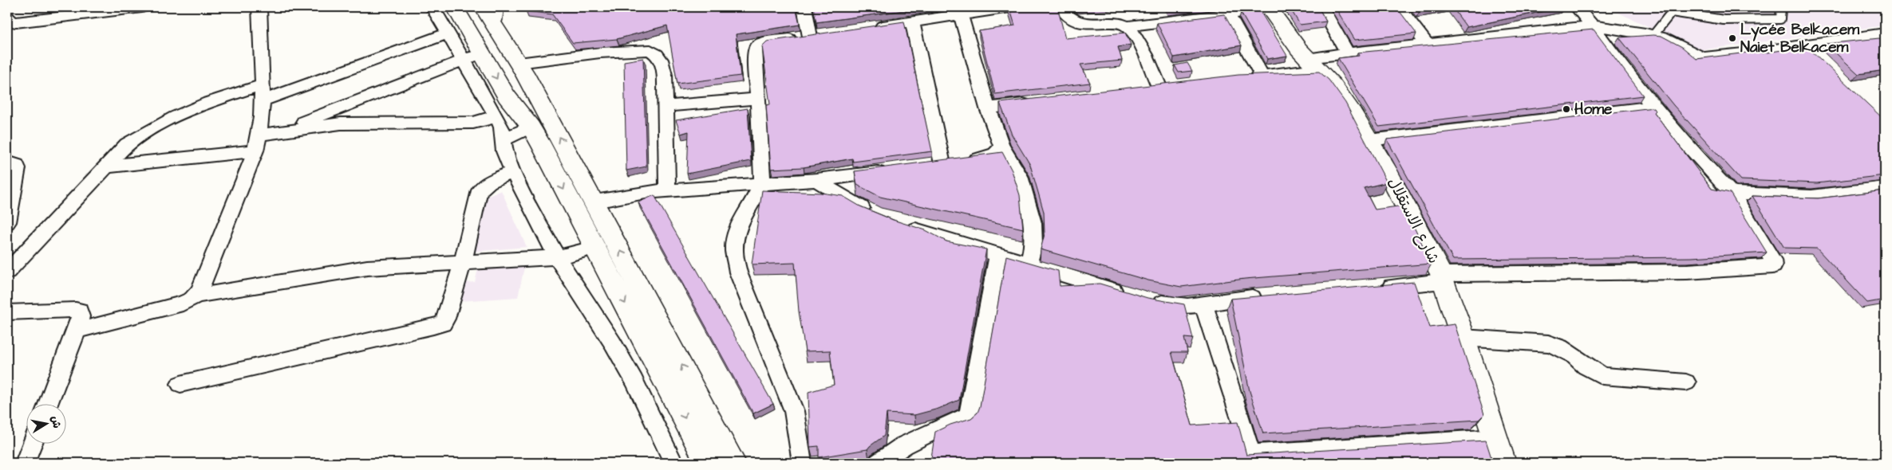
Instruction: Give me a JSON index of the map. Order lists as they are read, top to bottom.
{
  "streets": {
    "main road": ["شارع الاستقلال"]
  },
  "places": ["Lycée Belkacem Naiet Belkacem", "Home"],
  "north": "right"
}
